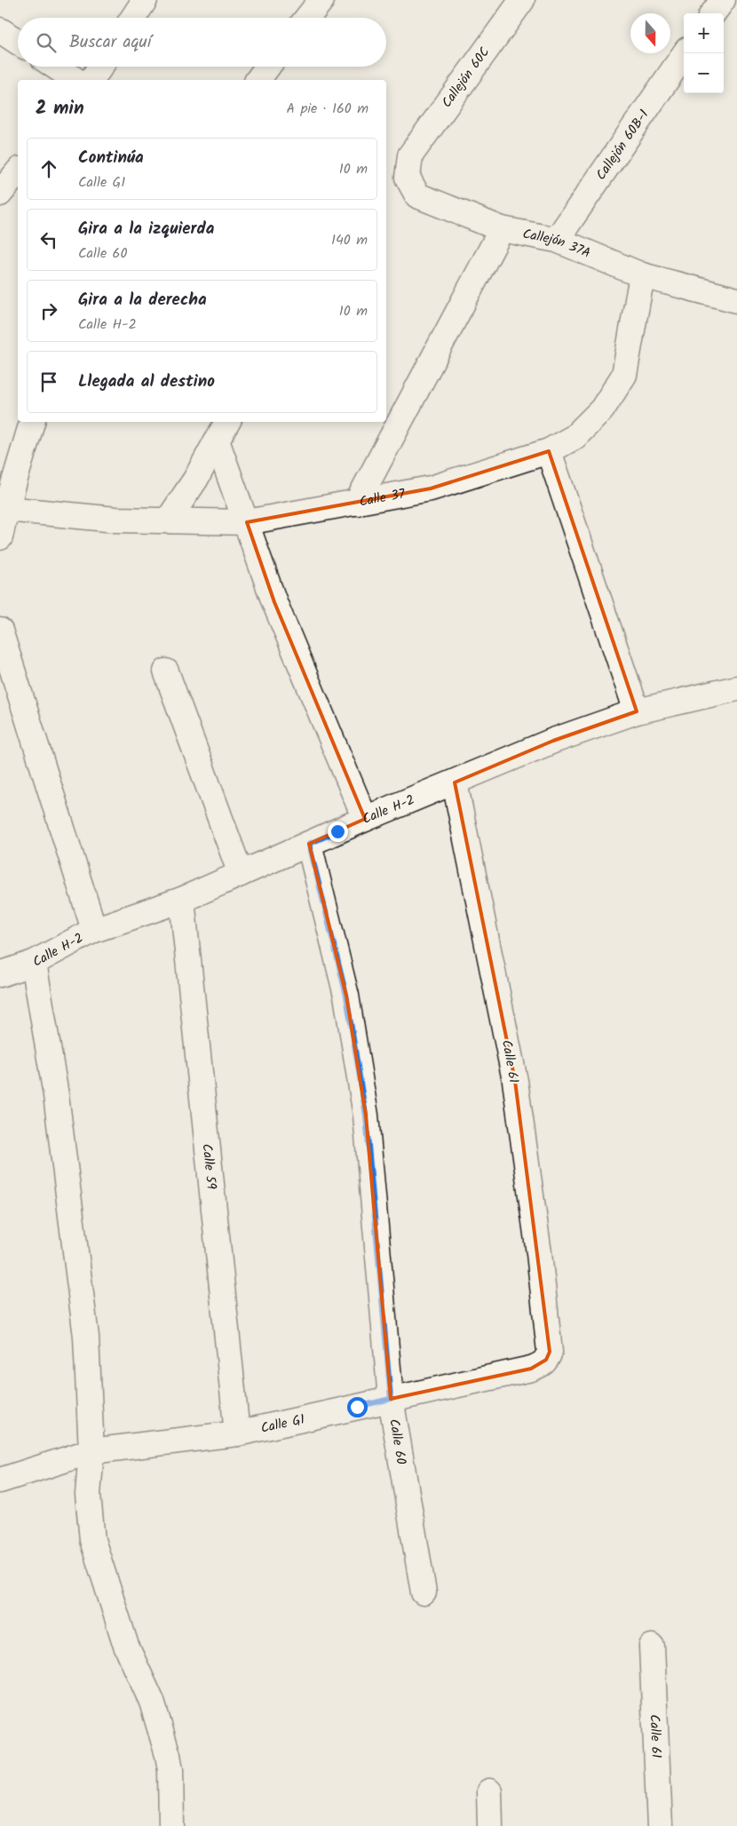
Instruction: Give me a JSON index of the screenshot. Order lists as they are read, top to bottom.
{
  "streets": {
    "street": [
      "Callejón 60C",
      "Callejón 60B-1",
      "Callejón 37A",
      "Calle 37",
      "Calle H-2",
      "Calle 61",
      "Calle 59",
      "Calle G1",
      "Calle 60"
    ]
  },
  "crossings": [
    ["Callejón 60C", "Callejón 37A"],
    ["Callejón 60B-1", "Callejón 37A"],
    ["Callejón 37A", "Calle 37"],
    ["Calle H-2", "Calle 61"],
    ["Calle H-2", "Calle 59"],
    ["Calle H-2", "Calle 60"],
    ["Calle 61", "Calle G1"],
    ["Calle 59", "Calle G1"],
    ["Calle G1", "Calle 60"]
  ],
  "north": "bottom",
  "page": {
    "map_buttons": ["+", "−"],
    "search": "Buscar aquí",
    "heading": ["2 min", "A pie · 160 m"],
    "list": [
      ["Continúa", "Calle G1", "10 m"],
      ["Gira a la izquierda", "Calle 60", "140 m"],
      ["Gira a la derecha", "Calle H-2", "10 m"],
      "Llegada al destino"
    ]
  }
}
